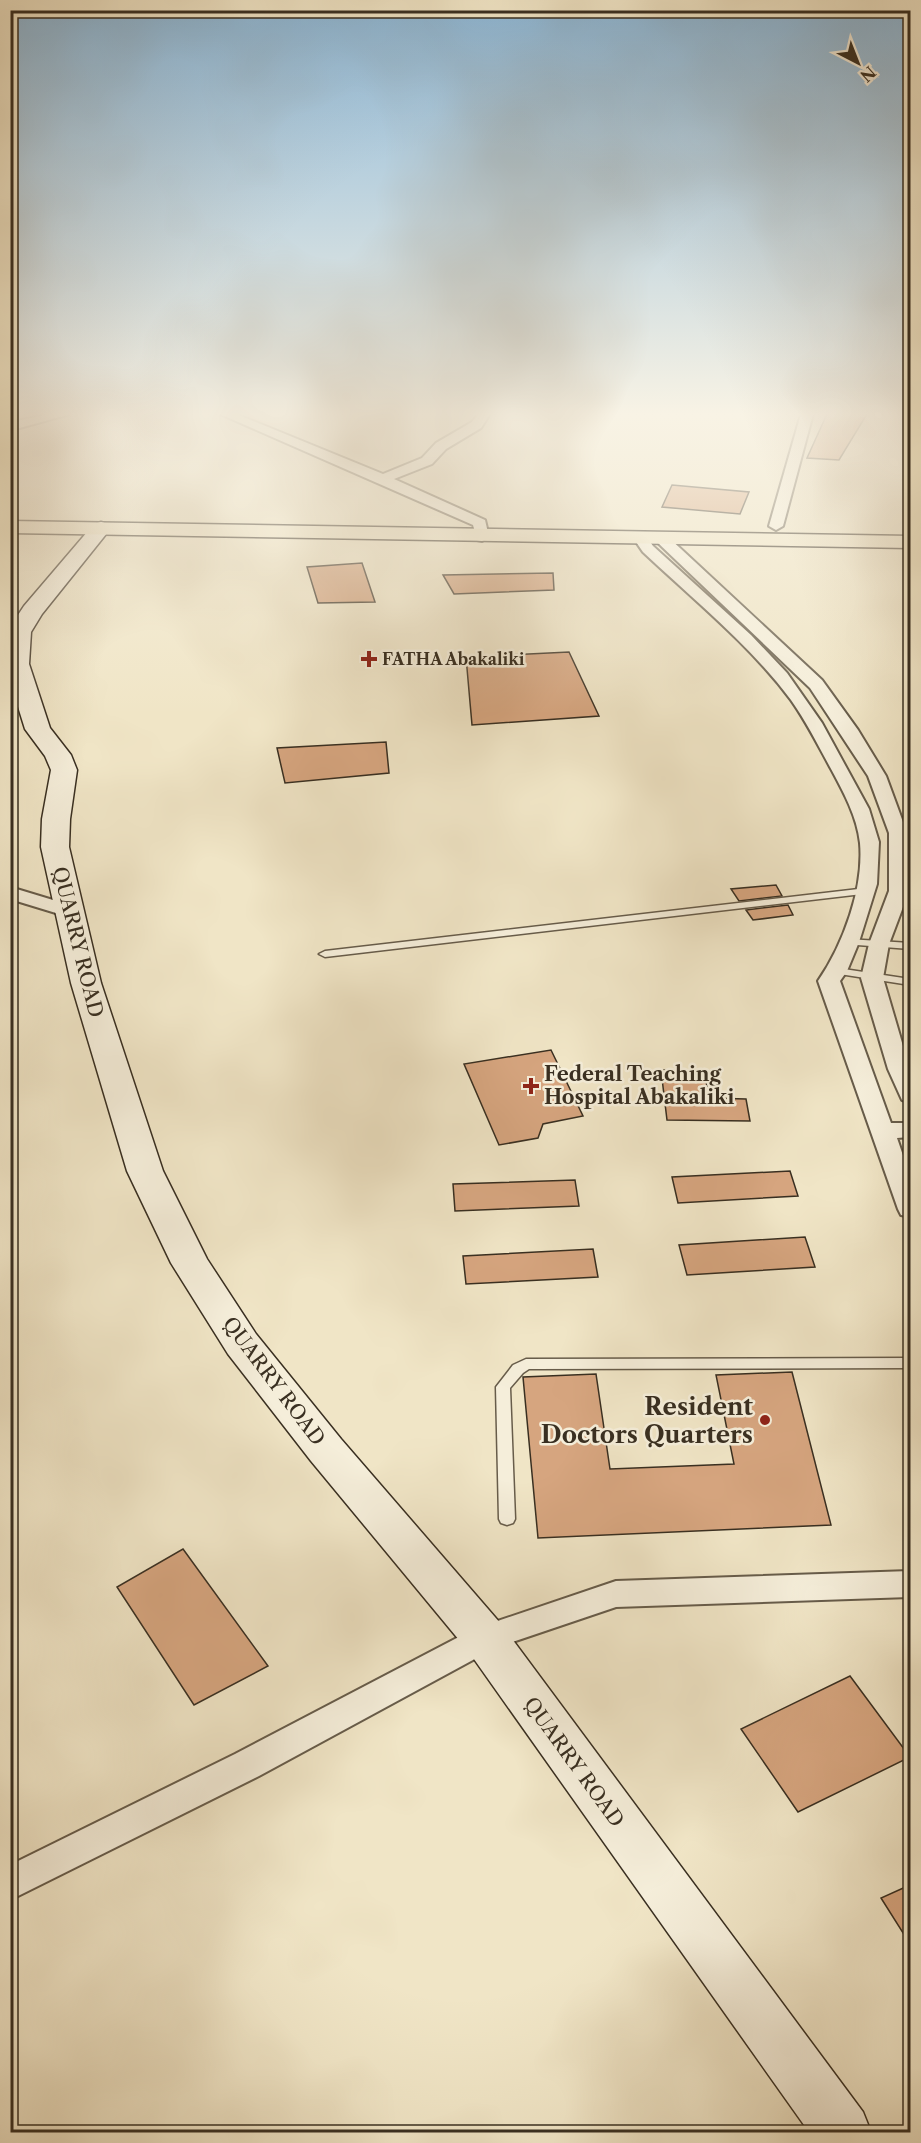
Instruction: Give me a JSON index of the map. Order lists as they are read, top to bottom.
{
  "streets": {
    "street": ["QUARRY ROAD"]
  },
  "places": {
    "health": ["FATHA Abakaliki", "Federal Teaching Hospital Abakaliki"],
    "other": ["Resident Doctors Quarters"]
  },
  "north": "bottom right"
}
